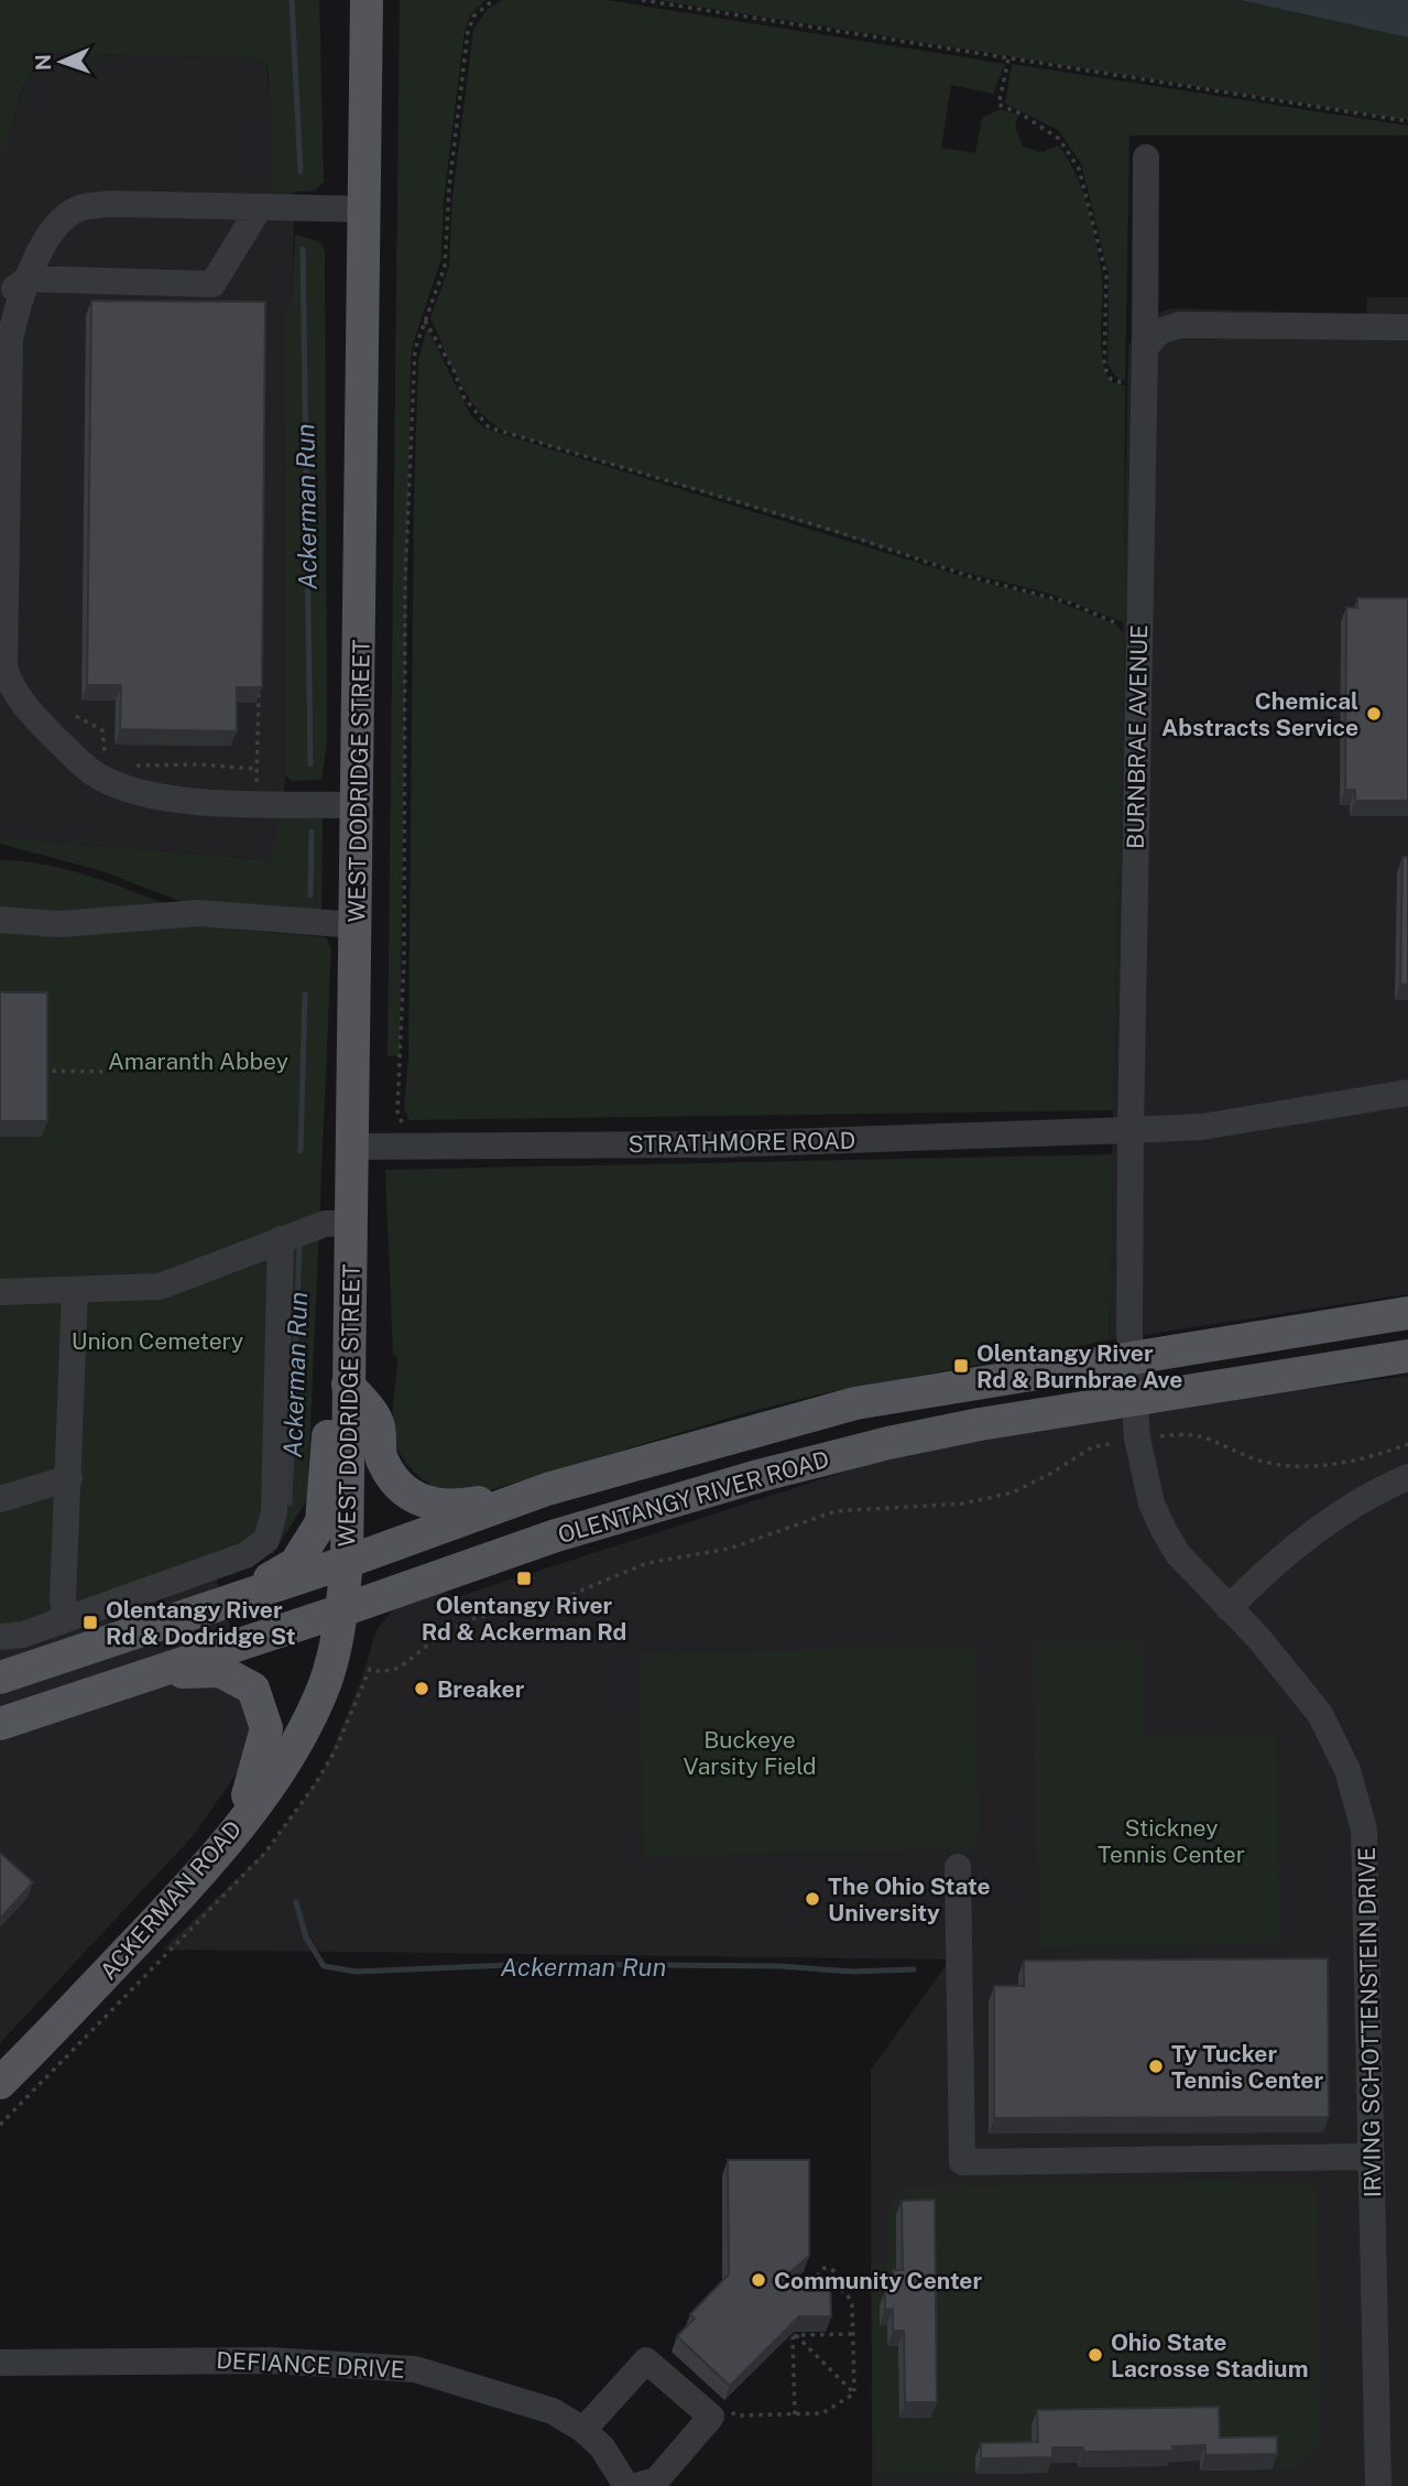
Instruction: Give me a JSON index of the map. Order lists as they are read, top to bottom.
{
  "streets": {
    "main road": ["WEST DODRIDGE STREET", "OLENTANGY RIVER ROAD", "ACKERMAN ROAD"],
    "street": [
      "BURNBRAE AVENUE",
      "STRATHMORE ROAD",
      "IRVING SCHOTTENSTEIN DRIVE",
      "DEFIANCE DRIVE"
    ]
  },
  "crossings": [
    ["BURNBRAE AVENUE", "STRATHMORE ROAD"],
    ["BURNBRAE AVENUE", "OLENTANGY RIVER ROAD"],
    ["BURNBRAE AVENUE", "IRVING SCHOTTENSTEIN DRIVE"],
    ["WEST DODRIDGE STREET", "STRATHMORE ROAD"],
    ["WEST DODRIDGE STREET", "OLENTANGY RIVER ROAD"],
    ["WEST DODRIDGE STREET", "ACKERMAN ROAD"],
    ["OLENTANGY RIVER ROAD", "ACKERMAN ROAD"],
    ["OLENTANGY RIVER ROAD", "IRVING SCHOTTENSTEIN DRIVE"]
  ],
  "water": ["Ackerman Run"],
  "parks": [
    "Amaranth Abbey",
    "Union Cemetery",
    "Buckeye Varsity Field",
    "Stickney Tennis Center"
  ],
  "places": {
    "other": [
      "Chemical Abstracts Service",
      "Breaker",
      "The Ohio State University",
      "Ty Tucker Tennis Center",
      "Community Center",
      "Ohio State Lacrosse Stadium"
    ],
    "transit": ["Olentangy River Rd & Burnbrae Ave", "Olentangy River Rd & Ackerman Rd", "Olentangy River Rd & Dodridge St"]
  },
  "north": "left"
}
